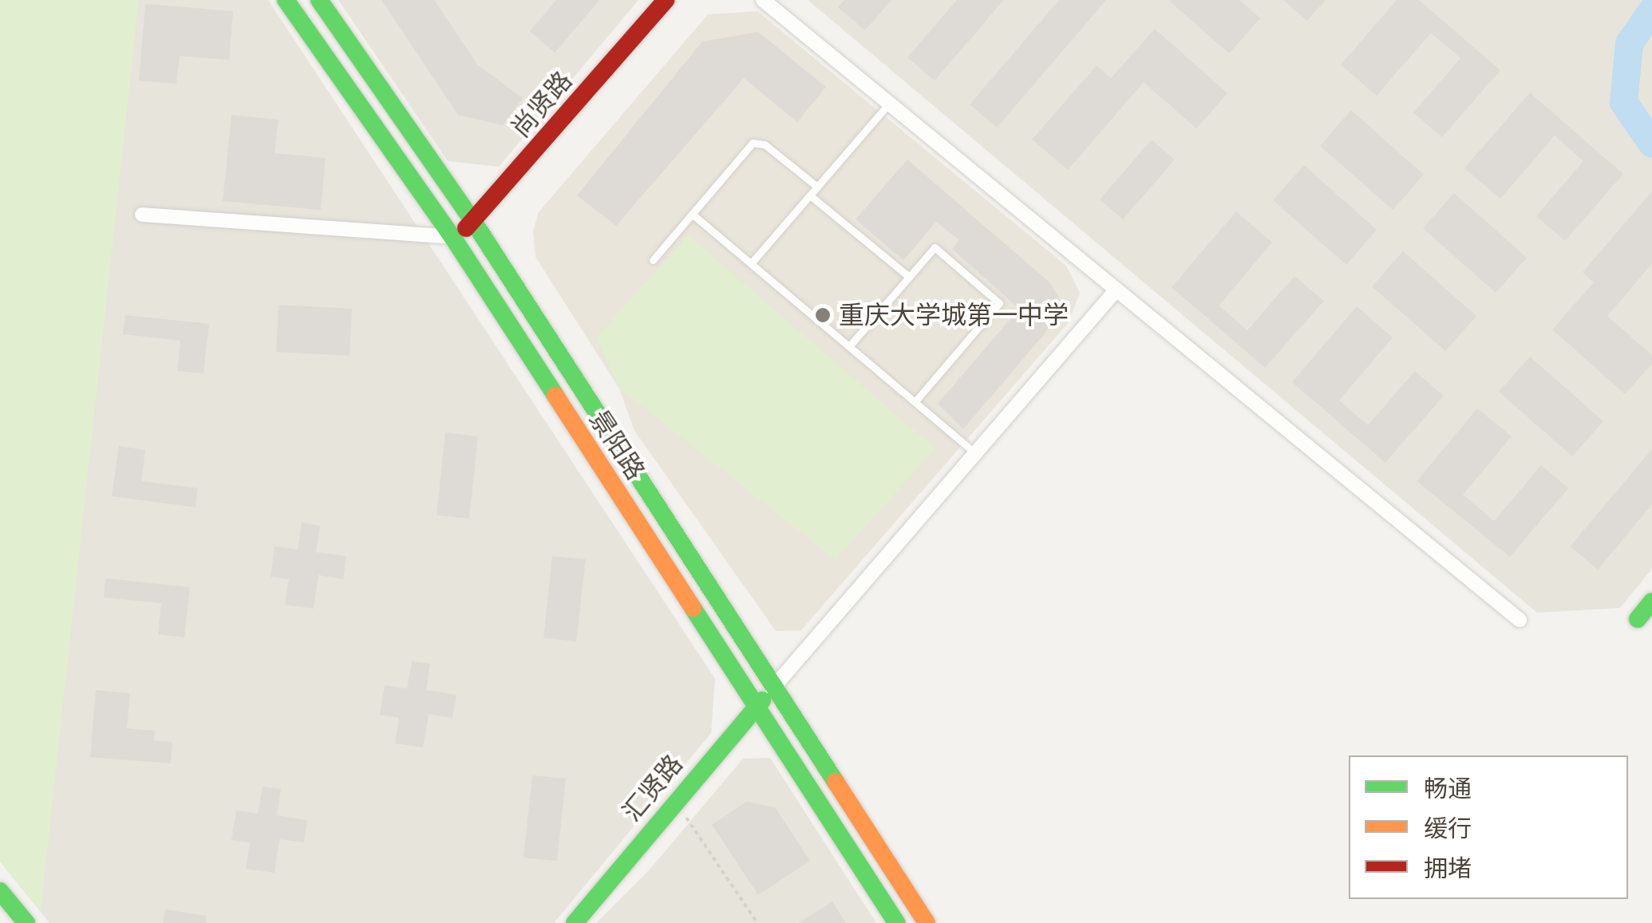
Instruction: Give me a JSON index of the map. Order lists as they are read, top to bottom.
{
  "streets": {
    "main road": ["尚贤路", "景阳路", "汇贤路"]
  },
  "crossings": [
    ["尚贤路", "景阳路"],
    ["景阳路", "汇贤路"]
  ],
  "places": ["重庆大学城第一中学"],
  "legend": ["畅通", "缓行", "拥堵"]
}
